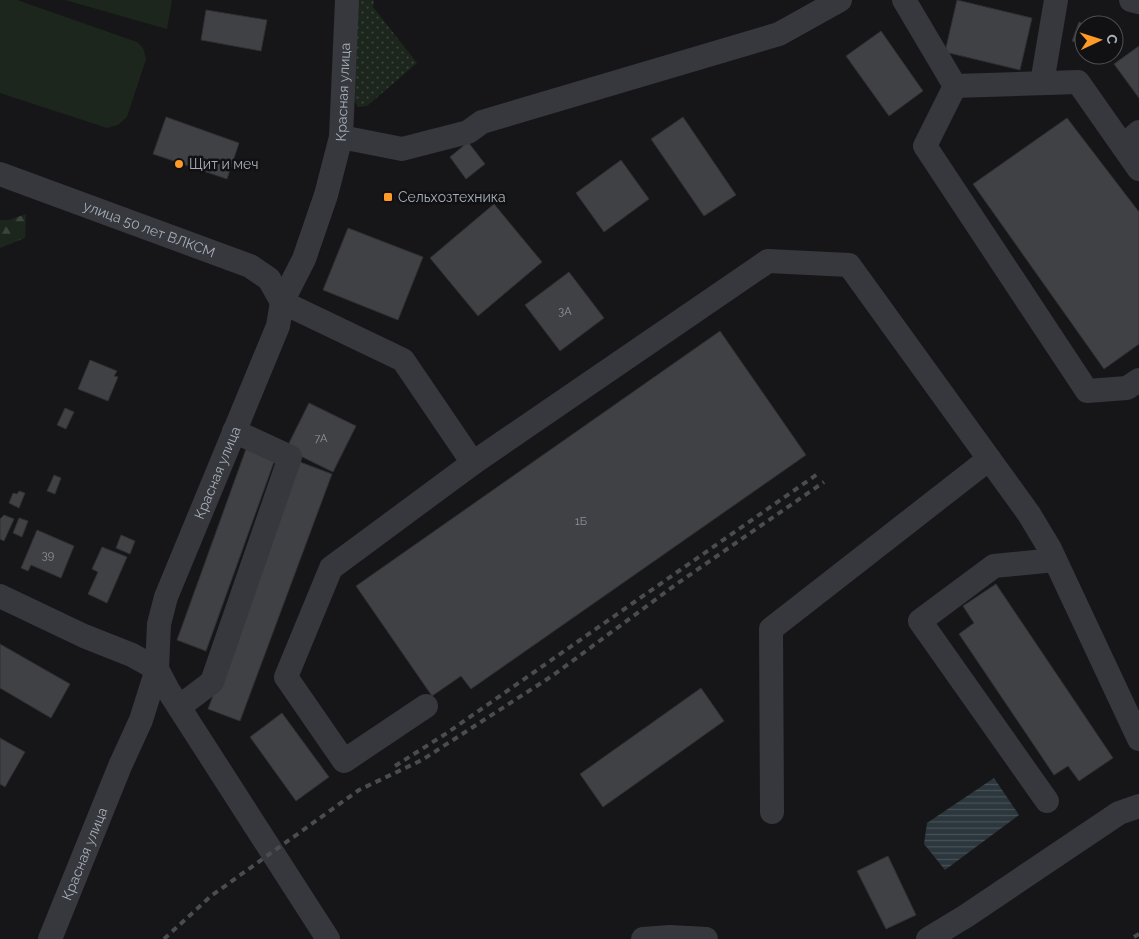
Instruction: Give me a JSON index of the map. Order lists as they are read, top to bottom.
{
  "streets": {
    "street": ["Красная улица", "улица 50 лет ВЛКСМ"]
  },
  "crossings": [
    ["Красная улица", "улица 50 лет ВЛКСМ"]
  ],
  "places": {
    "other": ["Щит и меч"],
    "transit": ["Сельхозтехника"]
  },
  "house_numbers": [
    "3А",
    "7А",
    "1Б",
    "39"
  ],
  "north": "right"
}
